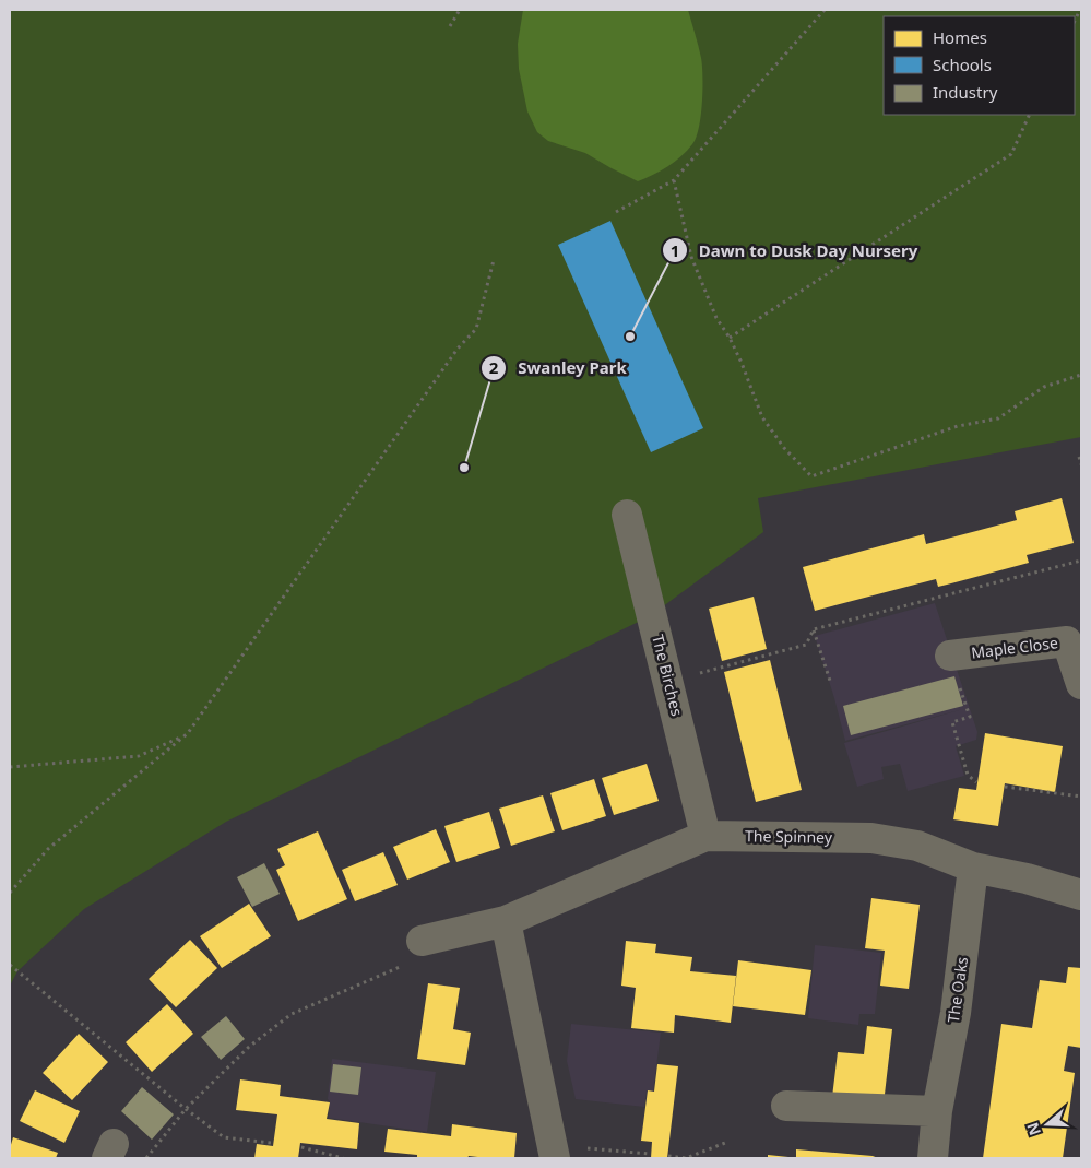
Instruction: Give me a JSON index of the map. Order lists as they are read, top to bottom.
{
  "streets": {
    "street": [
      "Maple Close",
      "The Birches",
      "The Spinney",
      "The Oaks"
    ]
  },
  "crossings": [
    ["The Birches", "The Spinney"],
    ["The Spinney", "The Oaks"]
  ],
  "places": ["Dawn to Dusk Day Nursery", "Swanley Park"],
  "legend": ["Homes", "Schools", "Industry"],
  "north": "left"
}
